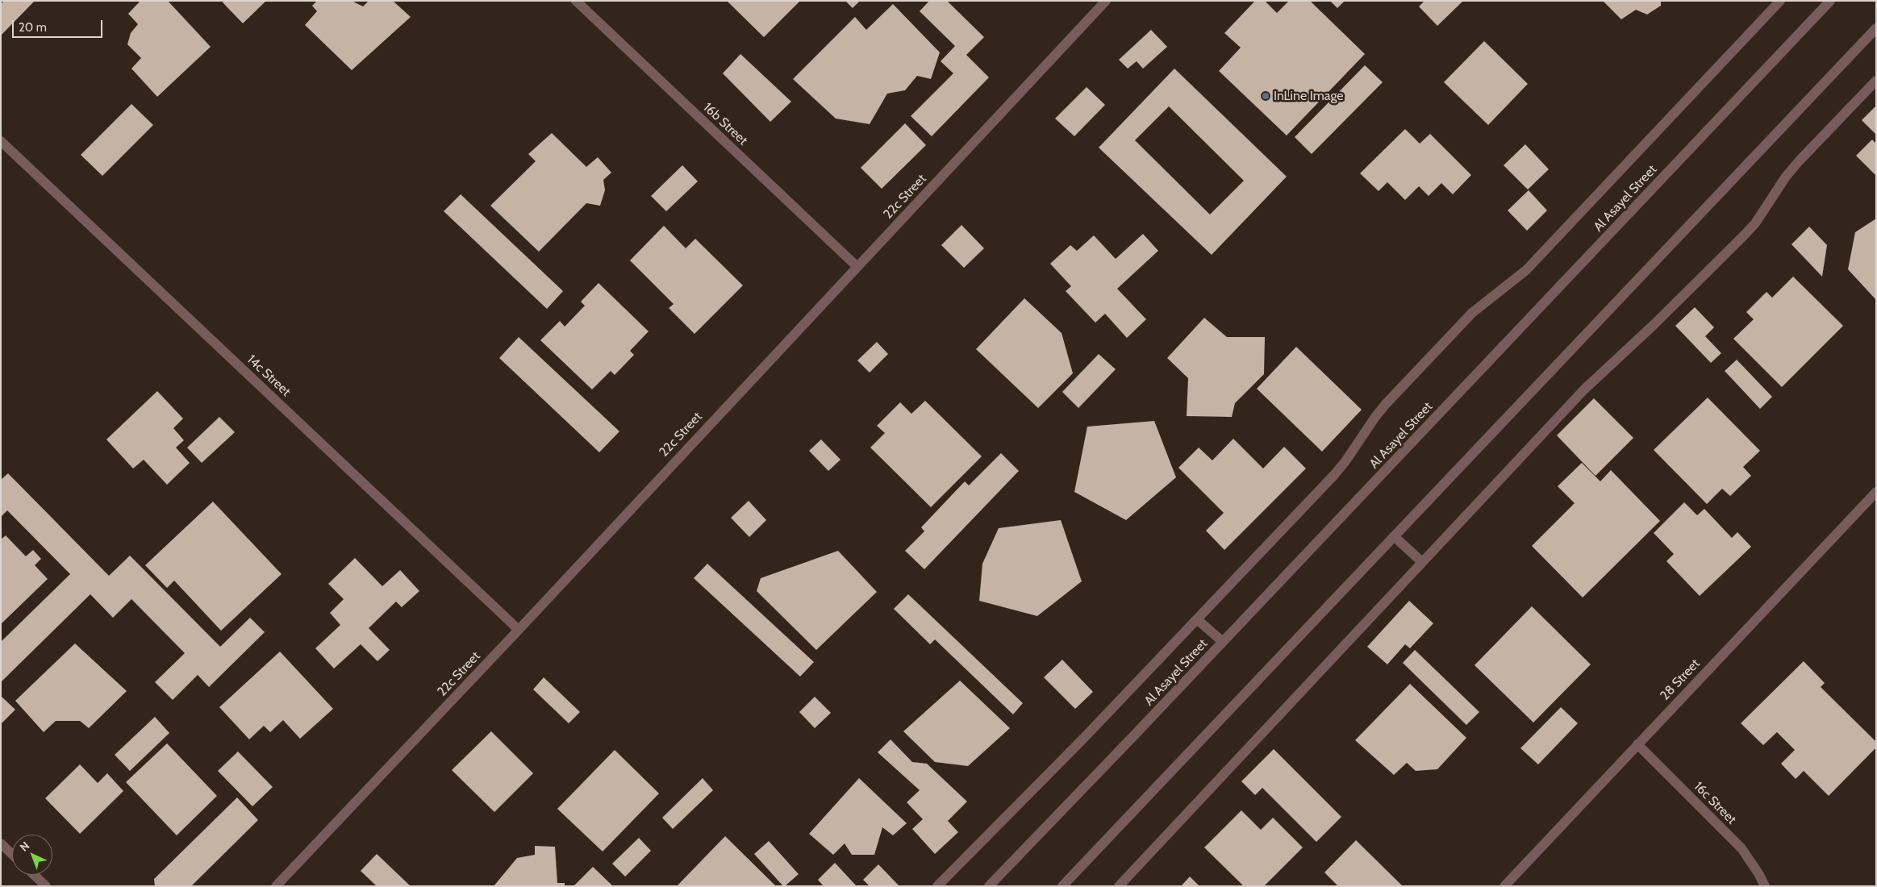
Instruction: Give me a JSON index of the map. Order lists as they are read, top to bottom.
{
  "streets": {
    "street": [
      "16b Street",
      "22c Street",
      "Al Asayel Street",
      "14c Street",
      "28 Street",
      "16c Street"
    ]
  },
  "crossings": [
    ["16b Street", "22c Street"],
    ["22c Street", "14c Street"],
    ["28 Street", "16c Street"]
  ],
  "places": ["InLine Image"],
  "scale_bar": "20 m",
  "north": "top left"
}
